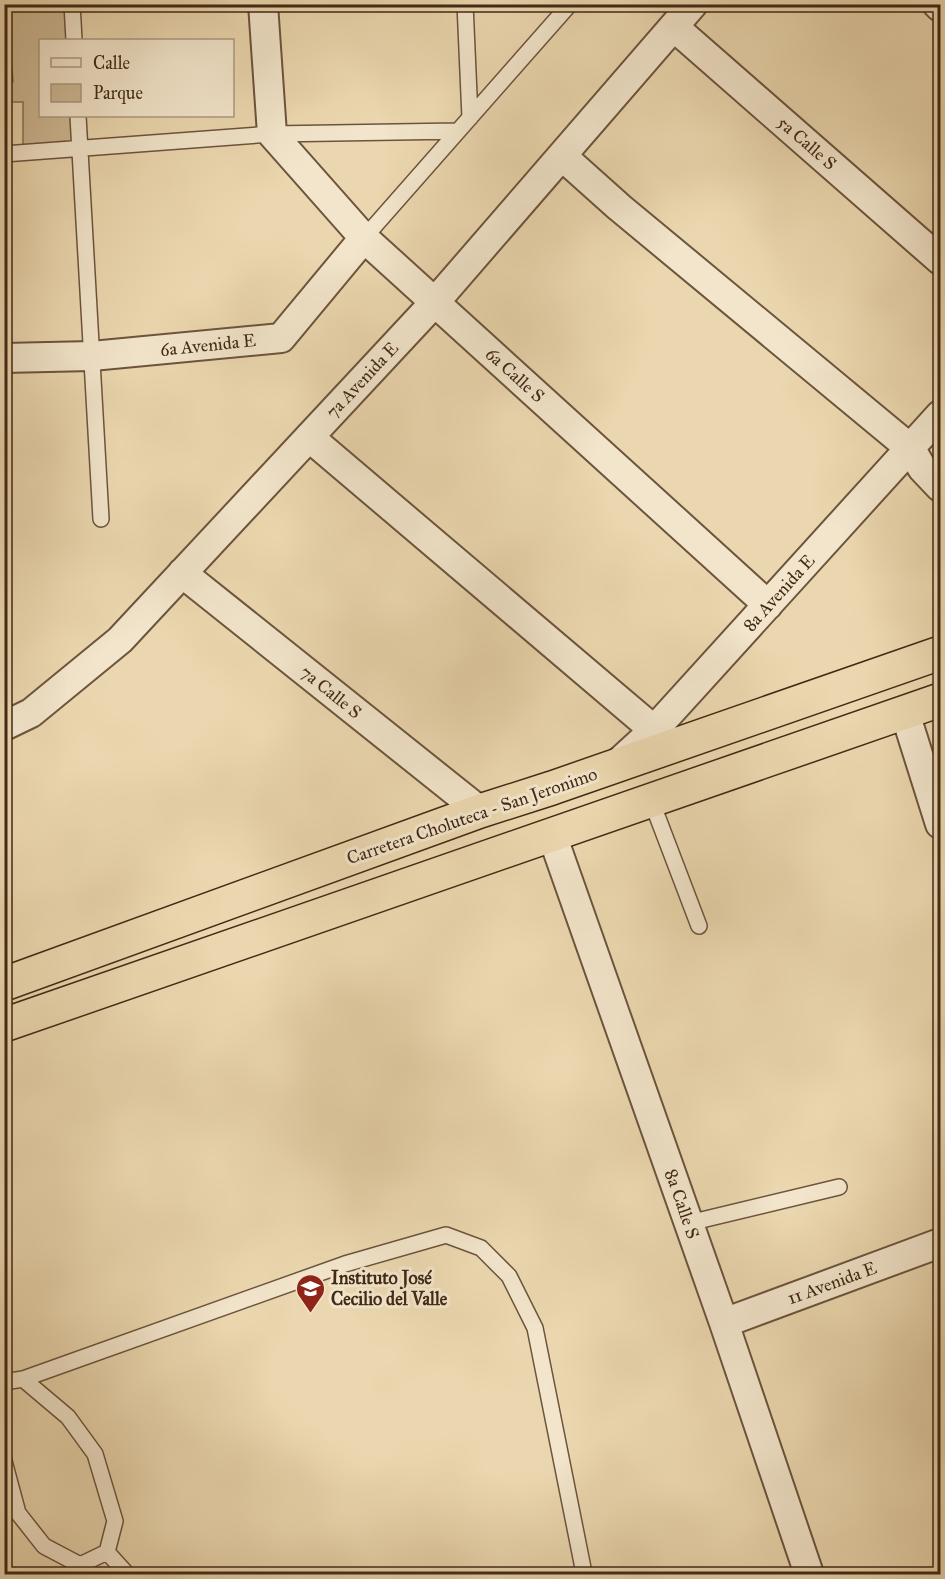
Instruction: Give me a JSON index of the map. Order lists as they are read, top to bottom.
{
  "streets": {
    "highway": ["Carretera Choluteca - San Jeronimo"],
    "street": [
      "5a Calle S",
      "6a Avenida E",
      "6a Calle S",
      "7a Avenida E",
      "8a Avenida E",
      "7a Calle S",
      "8a Calle S",
      "11 Avenida E"
    ]
  },
  "crossings": [
    ["5a Calle S", "7a Avenida E"],
    ["6a Avenida E", "6a Calle S"],
    ["6a Calle S", "7a Avenida E"],
    ["6a Calle S", "8a Avenida E"],
    ["7a Avenida E", "7a Calle S"],
    ["8a Avenida E", "Carretera Choluteca - San Jeronimo"],
    ["7a Calle S", "Carretera Choluteca - San Jeronimo"],
    ["8a Calle S", "11 Avenida E"]
  ],
  "places": {
    "school or university": ["Instituto José Cecilio del Valle"]
  },
  "legend": ["Calle", "Parque"]
}
